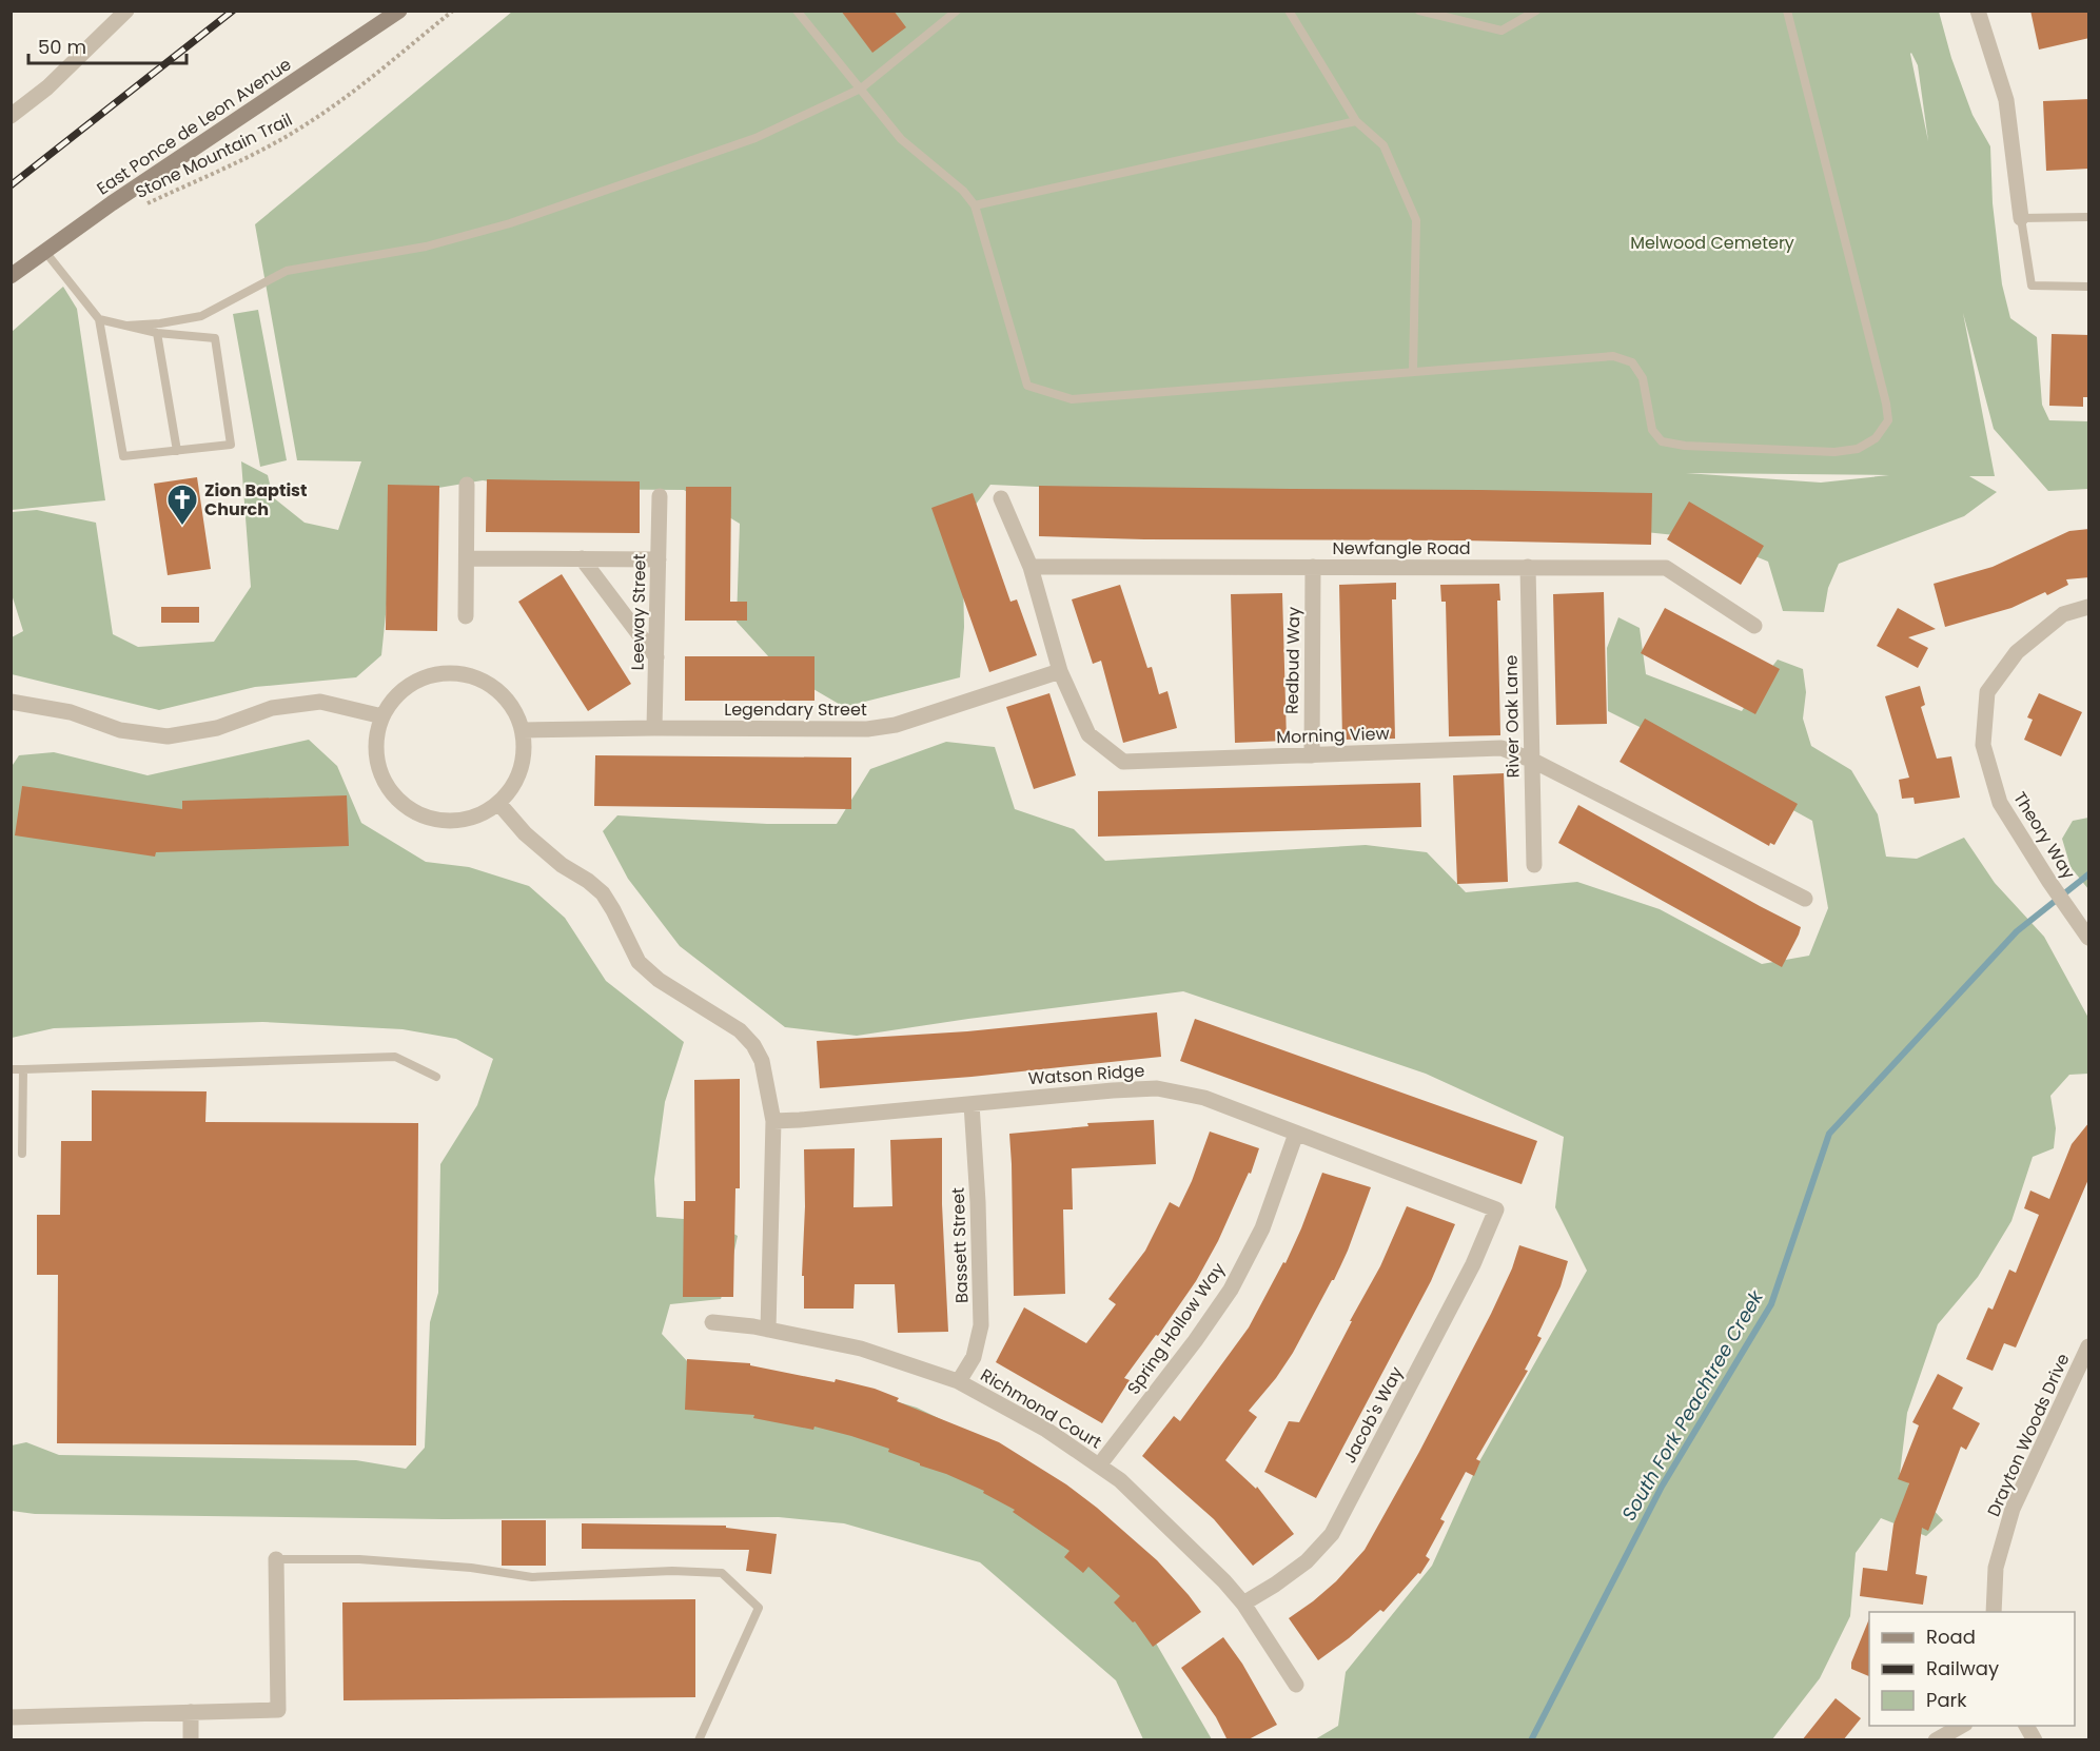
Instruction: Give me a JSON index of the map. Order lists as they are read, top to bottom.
{
  "streets": {
    "main road": ["East Ponce de Leon Avenue"],
    "street": [
      "Newfangle Road",
      "Leeway Street",
      "Redbud Way",
      "Legendary Street",
      "River Oak Lane",
      "Morning View",
      "Theory Way",
      "Watson Ridge",
      "Bassett Street",
      "Spring Hollow Way",
      "Richmond Court",
      "Jacob's Way",
      "Drayton Woods Drive"
    ],
    "path": ["Stone Mountain Trail"]
  },
  "crossings": [
    ["Newfangle Road", "Redbud Way"],
    ["Newfangle Road", "River Oak Lane"],
    ["Newfangle Road", "Morning View"],
    ["Leeway Street", "Legendary Street"],
    ["Redbud Way", "Morning View"],
    ["Legendary Street", "Morning View"],
    ["River Oak Lane", "Morning View"],
    ["Watson Ridge", "Bassett Street"],
    ["Watson Ridge", "Spring Hollow Way"],
    ["Watson Ridge", "Jacob's Way"],
    ["Bassett Street", "Richmond Court"],
    ["Spring Hollow Way", "Richmond Court"],
    ["Richmond Court", "Jacob's Way"]
  ],
  "water": ["South Fork Peachtree Creek"],
  "parks": ["Melwood Cemetery"],
  "places": {
    "church": ["Zion Baptist Church"]
  },
  "legend": ["Road", "Railway", "Park"],
  "scale_bar": "50 m"
}
